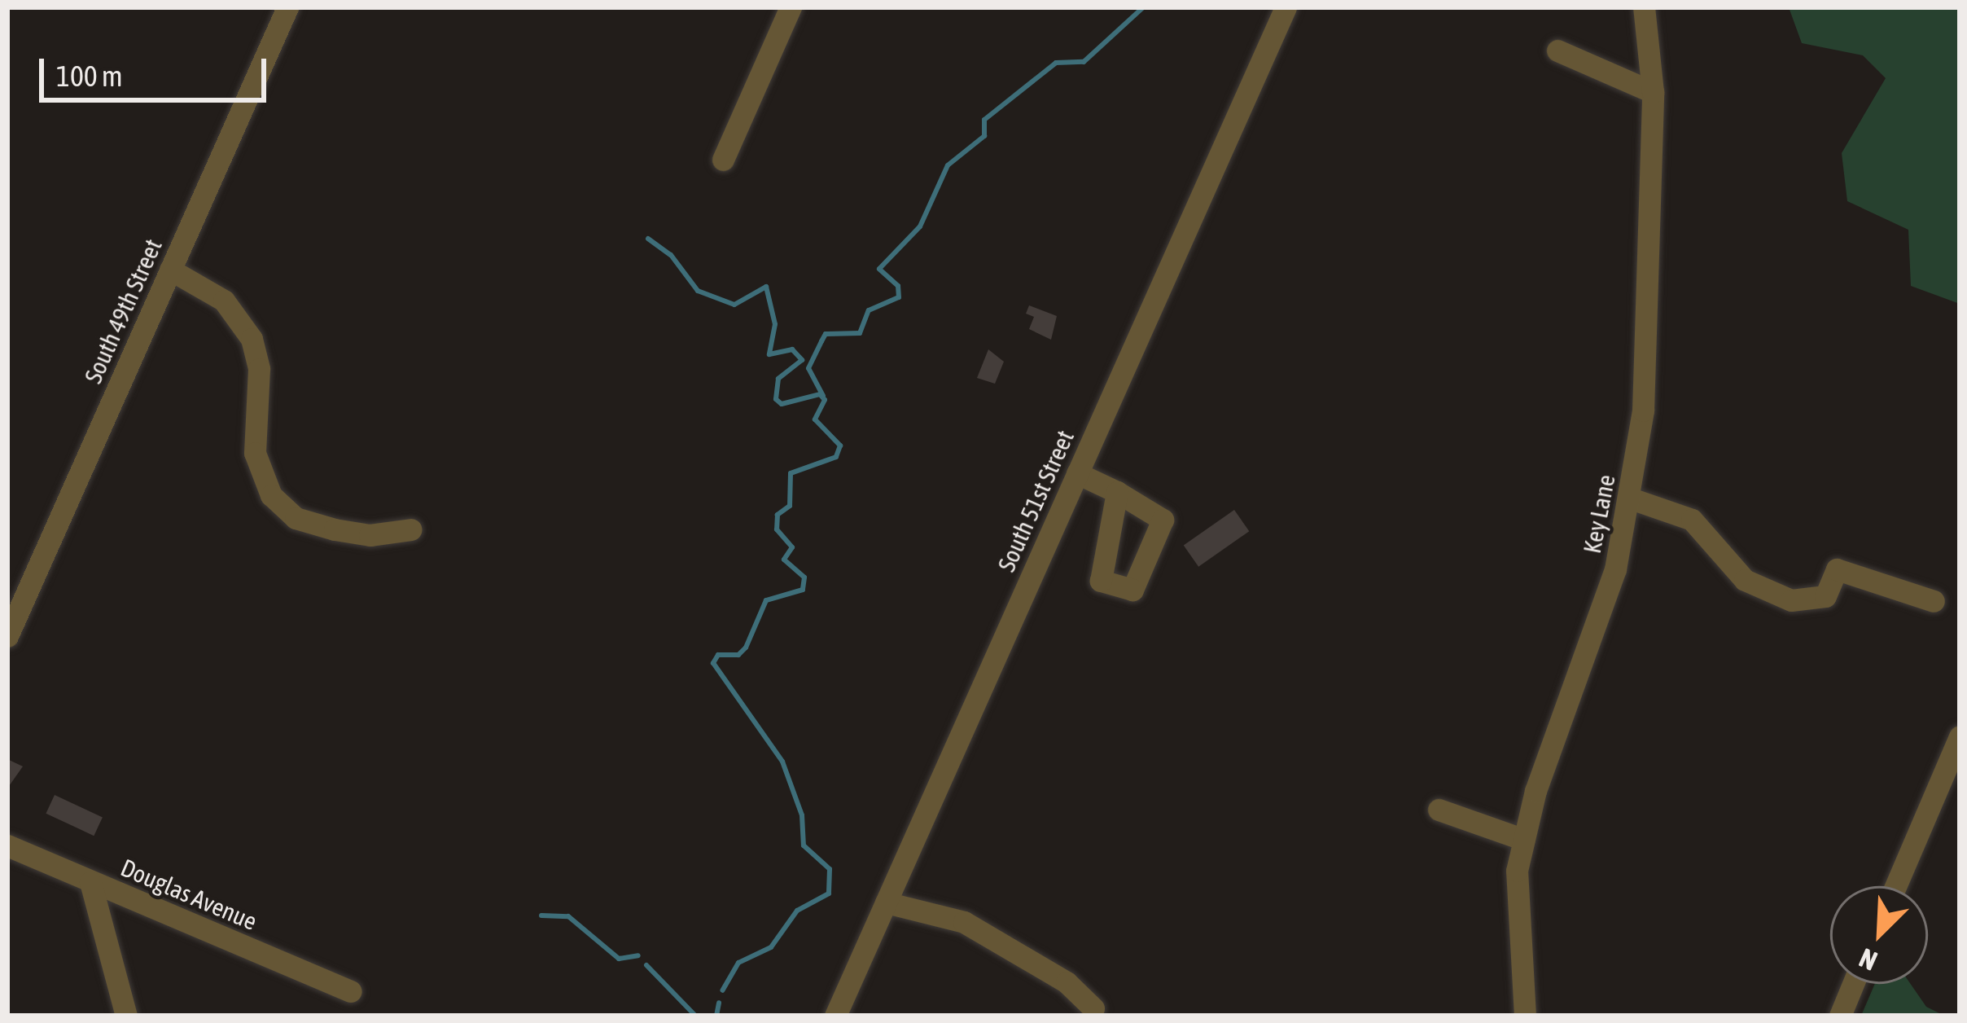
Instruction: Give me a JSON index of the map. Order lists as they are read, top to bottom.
{
  "streets": {
    "street": [
      "South 49th Street",
      "South 51st Street",
      "Key Lane",
      "Douglas Avenue"
    ]
  },
  "scale_bar": "100 m",
  "north": "bottom left"
}
